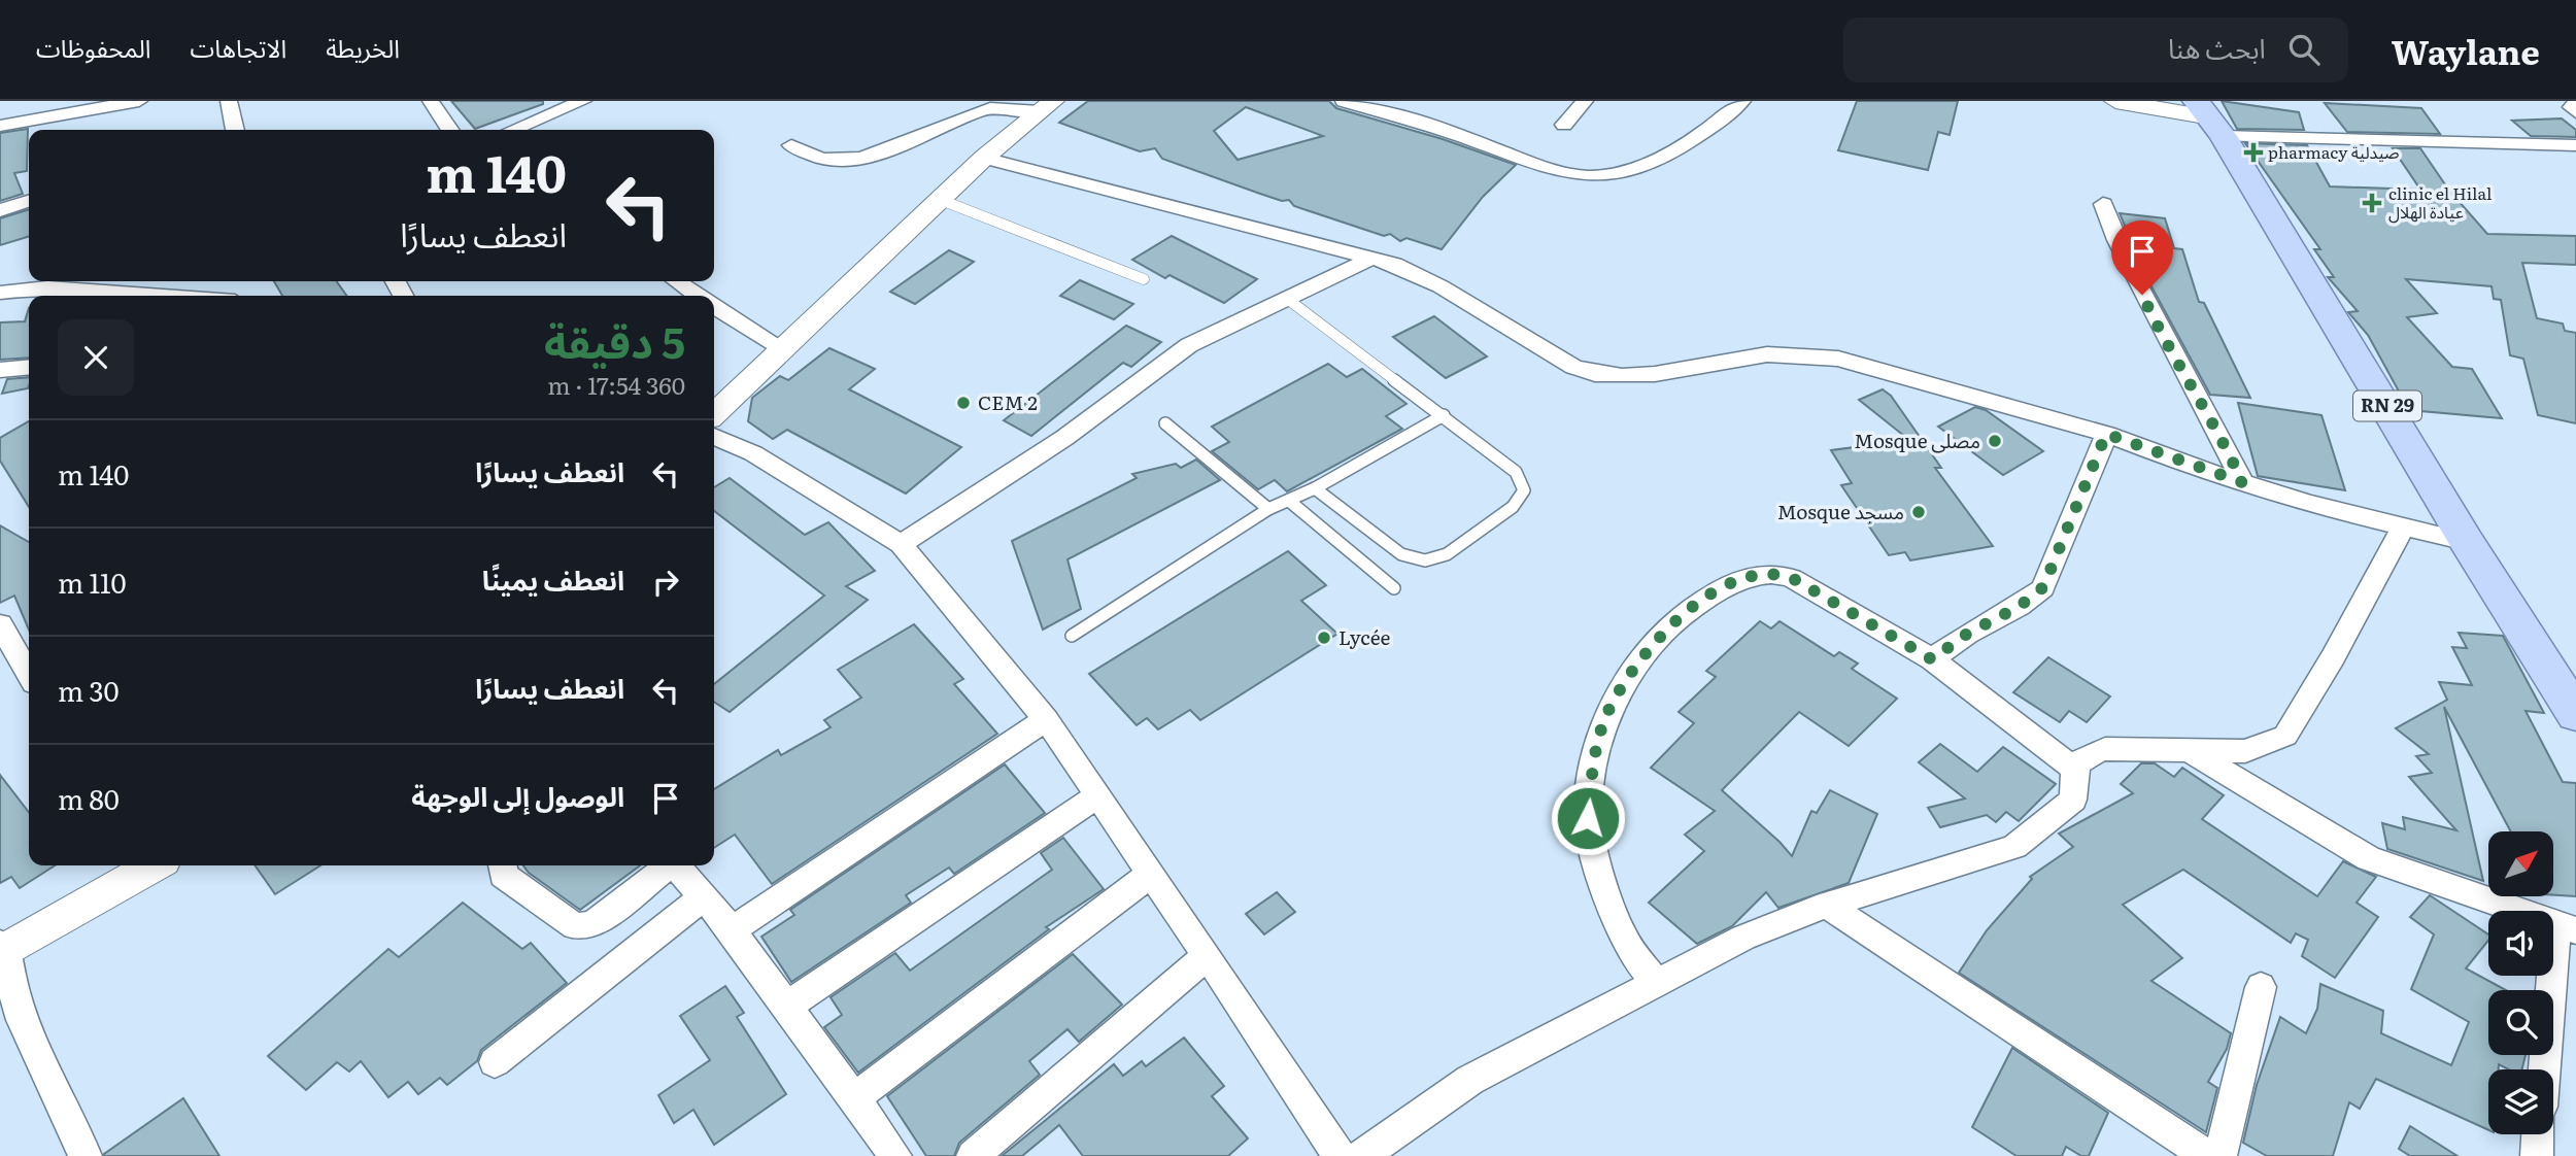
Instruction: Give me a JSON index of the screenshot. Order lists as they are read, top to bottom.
{
  "streets": {
    "main road": ["RN 29"]
  },
  "places": {
    "health": ["pharmacy صيدلية", "clinic el Hilal عيادة الهلال"],
    "other": [
      "CEM 2",
      "Mosque مصلى",
      "Mosque مسجد",
      "Lycée"
    ]
  },
  "north": "top right",
  "page": {
    "header": "Waylane",
    "search": "ابحث هنا",
    "nav": ["الخريطة", "الاتجاهات", "المحفوظات"],
    "turn": ["140 m", "انعطف يسارًا"],
    "heading": ["5 دقيقة", "360 m · 17:54"],
    "list": [
      {
        "name": "انعطف يسارًا",
        "value": "140 m"
      },
      {
        "name": "انعطف يمينًا",
        "value": "110 m"
      },
      {
        "name": "انعطف يسارًا",
        "value": "30 m"
      },
      {
        "name": "الوصول إلى الوجهة",
        "value": "80 m"
      }
    ]
  }
}
